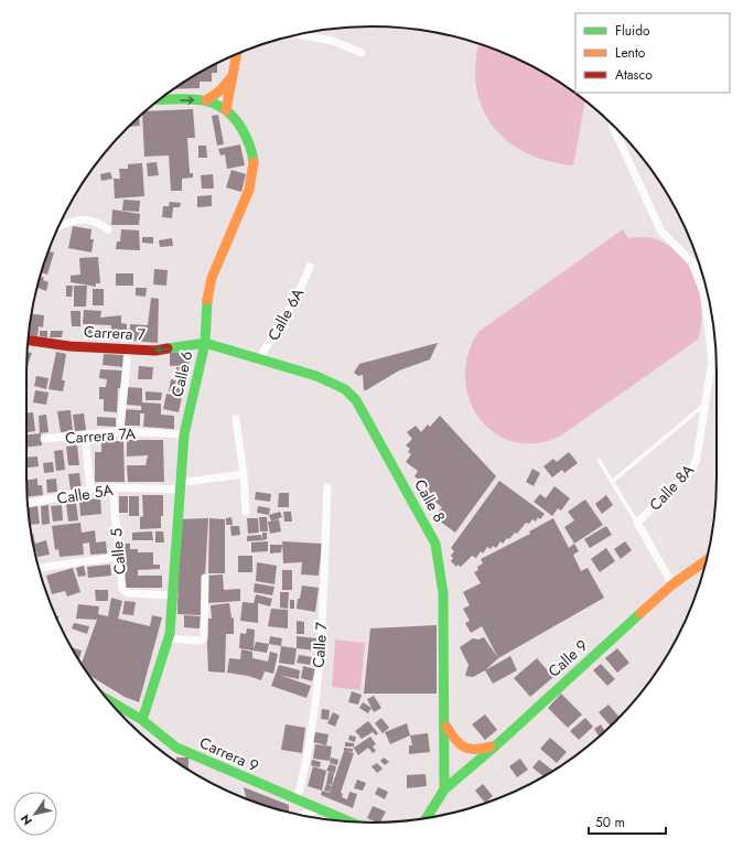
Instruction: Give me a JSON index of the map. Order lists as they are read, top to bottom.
{
  "streets": {
    "street": [
      "Calle 6A",
      "Carrera 7",
      "Calle 6",
      "Carrera 7A",
      "Calle 8A",
      "Calle 5A",
      "Calle 8",
      "Calle 5",
      "Calle 7",
      "Calle 9",
      "Carrera 9"
    ]
  },
  "crossings": [
    ["Calle 6A", "Calle 8"],
    ["Carrera 7", "Calle 6"],
    ["Carrera 7", "Calle 8"],
    ["Calle 6", "Carrera 7A"],
    ["Calle 6", "Calle 5A"],
    ["Calle 6", "Calle 8"],
    ["Calle 6", "Calle 5"],
    ["Calle 6", "Carrera 9"],
    ["Calle 8A", "Calle 9"],
    ["Calle 5A", "Calle 5"],
    ["Calle 8", "Calle 9"],
    ["Calle 7", "Carrera 9"]
  ],
  "one_way": ["Carrera 7"],
  "legend": ["Fluido", "Lento", "Atasco"],
  "scale_bar": "50 m",
  "north": "bottom left"
}
